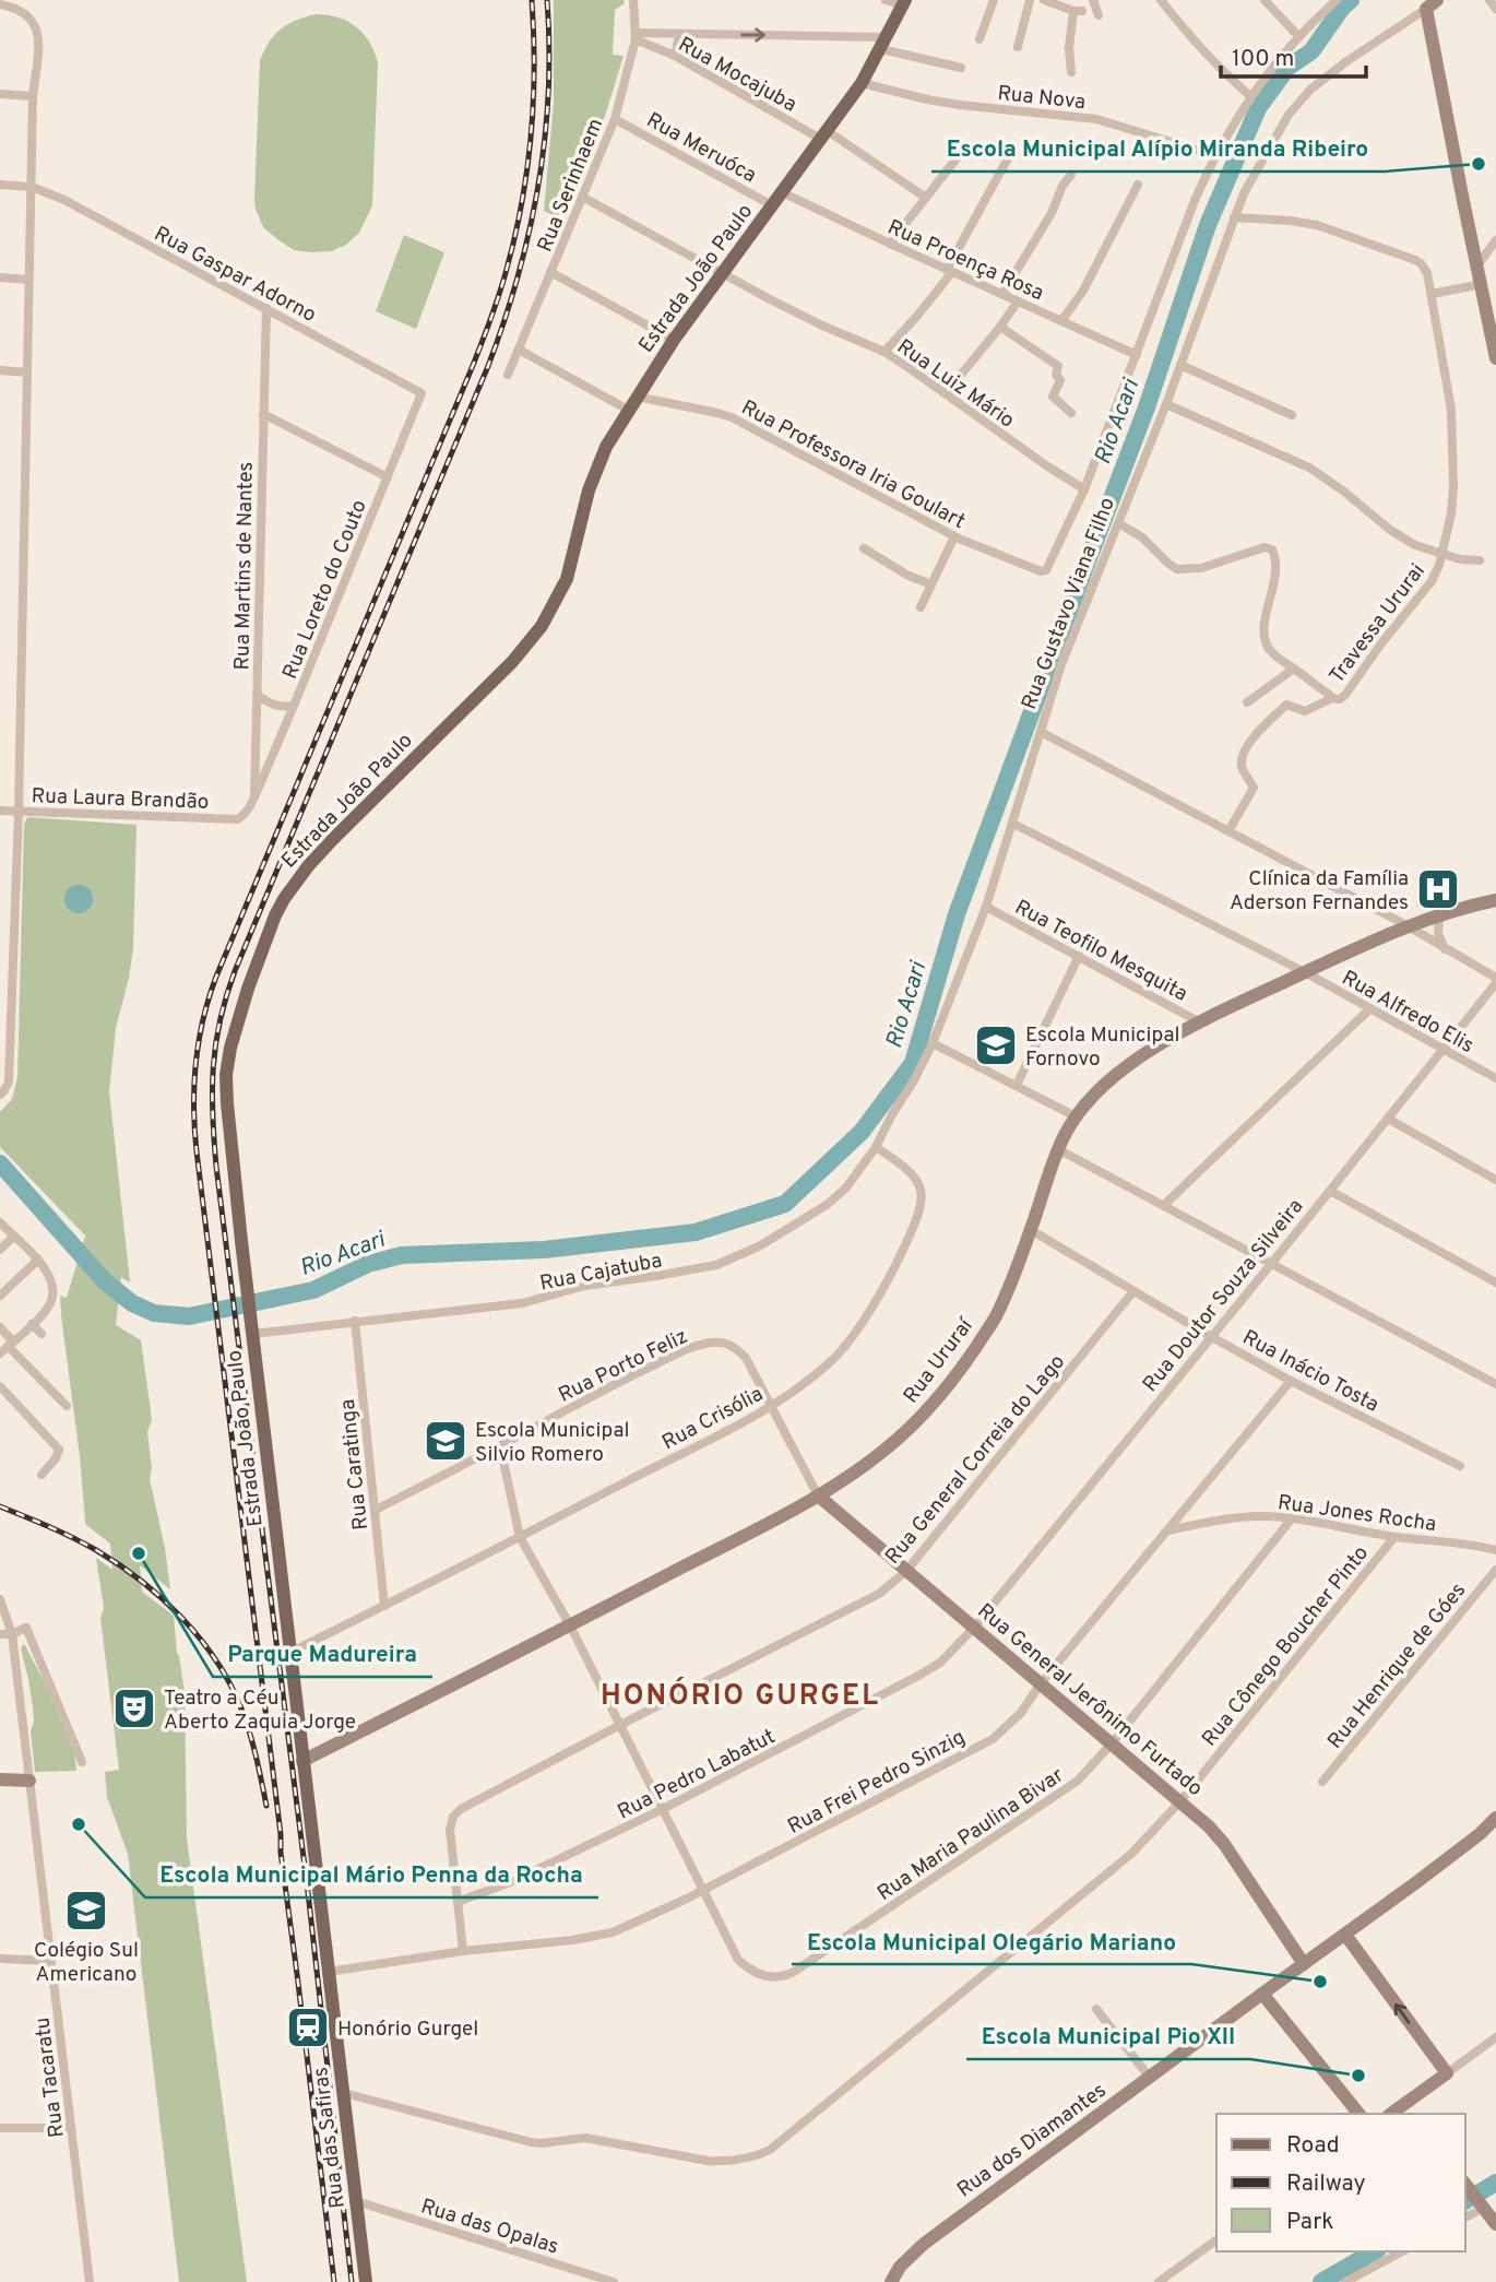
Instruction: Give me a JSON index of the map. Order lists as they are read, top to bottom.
{
  "streets": {
    "main road": ["Estrada João Paulo", "Rua das Safiras"],
    "street": [
      "Rua Mocajuba",
      "Rua Nova",
      "Rua Meruóca",
      "Rua Serinhaem",
      "Rua Proença Rosa",
      "Rua Gaspar Adorno",
      "Rua Luiz Mário",
      "Rua Professora Iria Goulart",
      "Rua Martins de Nantes",
      "Rua Loreto do Couto",
      "Rua Gustavo Viana Filho",
      "Travessa Ururai",
      "Rua Laura Brandão",
      "Rua Teofilo Mesquita",
      "Rua Alfredo Elis",
      "Rua Cajatuba",
      "Rua Doutor Souza Silveira",
      "Rua Ururaí",
      "Rua Porto Feliz",
      "Rua Inácio Tosta",
      "Rua Crisólia",
      "Rua General Correia do Lago",
      "Rua Caratinga",
      "Rua Jones Rocha",
      "Rua Cônego Boucher Pinto",
      "Rua Henrique de Góes",
      "Rua General Jerônimo Furtado",
      "Rua Pedro Labatut",
      "Rua Frei Pedro Sinzig",
      "Rua Maria Paulina Bivar",
      "Rua Tacaratu",
      "Rua dos Diamantes",
      "Rua das Opalas"
    ]
  },
  "crossings": [
    ["Rua Mocajuba", "Rua Serinhaem"],
    ["Rua Mocajuba", "Estrada João Paulo"],
    ["Rua Nova", "Estrada João Paulo"],
    ["Rua Meruóca", "Rua Serinhaem"],
    ["Rua Meruóca", "Estrada João Paulo"],
    ["Rua Serinhaem", "Rua Luiz Mário"],
    ["Rua Proença Rosa", "Estrada João Paulo"],
    ["Rua Gaspar Adorno", "Rua Martins de Nantes"],
    ["Rua Gaspar Adorno", "Rua Loreto do Couto"],
    ["Estrada João Paulo", "Rua Luiz Mário"],
    ["Estrada João Paulo", "Rua Professora Iria Goulart"],
    ["Estrada João Paulo", "Rua Cajatuba"],
    ["Estrada João Paulo", "Rua Ururaí"],
    ["Estrada João Paulo", "Rua Crisólia"],
    ["Estrada João Paulo", "Rua das Safiras"],
    ["Rua Luiz Mário", "Rua Professora Iria Goulart"],
    ["Rua Martins de Nantes", "Rua Loreto do Couto"],
    ["Rua Martins de Nantes", "Rua Laura Brandão"],
    ["Rua Loreto do Couto", "Rua Laura Brandão"],
    ["Rua Gustavo Viana Filho", "Travessa Ururai"],
    ["Rua Gustavo Viana Filho", "Rua Teofilo Mesquita"],
    ["Rua Gustavo Viana Filho", "Rua Alfredo Elis"],
    ["Rua Gustavo Viana Filho", "Rua Cajatuba"],
    ["Rua Teofilo Mesquita", "Rua Ururaí"],
    ["Rua Alfredo Elis", "Rua Doutor Souza Silveira"],
    ["Rua Alfredo Elis", "Rua Ururaí"],
    ["Rua Cajatuba", "Rua Crisólia"],
    ["Rua Cajatuba", "Rua Caratinga"],
    ["Rua Doutor Souza Silveira", "Rua Inácio Tosta"],
    ["Rua Doutor Souza Silveira", "Rua General Jerônimo Furtado"],
    ["Rua Doutor Souza Silveira", "Rua Pedro Labatut"],
    ["Rua Ururaí", "Rua Porto Feliz"],
    ["Rua Ururaí", "Rua Inácio Tosta"],
    ["Rua Ururaí", "Rua General Jerônimo Furtado"],
    ["Rua Ururaí", "Rua das Safiras"],
    ["Rua Porto Feliz", "Rua Crisólia"],
    ["Rua Porto Feliz", "Rua Caratinga"],
    ["Rua Porto Feliz", "Rua General Jerônimo Furtado"],
    ["Rua Inácio Tosta", "Rua General Correia do Lago"],
    ["Rua Inácio Tosta", "Rua Frei Pedro Sinzig"],
    ["Rua Crisólia", "Rua Caratinga"],
    ["Rua General Correia do Lago", "Rua General Jerônimo Furtado"],
    ["Rua General Correia do Lago", "Rua Pedro Labatut"],
    ["Rua General Correia do Lago", "Rua Frei Pedro Sinzig"],
    ["Rua Jones Rocha", "Rua Cônego Boucher Pinto"],
    ["Rua Jones Rocha", "Rua Frei Pedro Sinzig"],
    ["Rua Jones Rocha", "Rua Maria Paulina Bivar"],
    ["Rua Cônego Boucher Pinto", "Rua General Jerônimo Furtado"],
    ["Rua Cônego Boucher Pinto", "Rua das Safiras"],
    ["Rua General Jerônimo Furtado", "Rua Pedro Labatut"],
    ["Rua General Jerônimo Furtado", "Rua Frei Pedro Sinzig"],
    ["Rua General Jerônimo Furtado", "Rua Maria Paulina Bivar"],
    ["Rua General Jerônimo Furtado", "Rua dos Diamantes"],
    ["Rua Frei Pedro Sinzig", "Rua Maria Paulina Bivar"],
    ["Rua Frei Pedro Sinzig", "Rua das Safiras"],
    ["Rua das Safiras", "Rua das Opalas"]
  ],
  "districts": ["HONÓRIO GURGEL"],
  "water": ["Rio Acari"],
  "places": {
    "other": [
      "Escola Municipal Alípio Miranda Ribeiro",
      "Parque Madureira",
      "Escola Municipal Mário Penna da Rocha",
      "Escola Municipal Olegário Mariano",
      "Escola Municipal Pio XII"
    ],
    "hospital": ["Clínica da Família Aderson Fernandes"],
    "school or university": ["Escola Municipal Fornovo", "Escola Municipal Silvio Romero", "Colégio Sul Americano"],
    "theatre": ["Teatro a Céu Aberto Zaquia Jorge"],
    "station": ["Honório Gurgel"]
  },
  "legend": ["Road", "Railway", "Park"],
  "scale_bar": "100 m"
}
